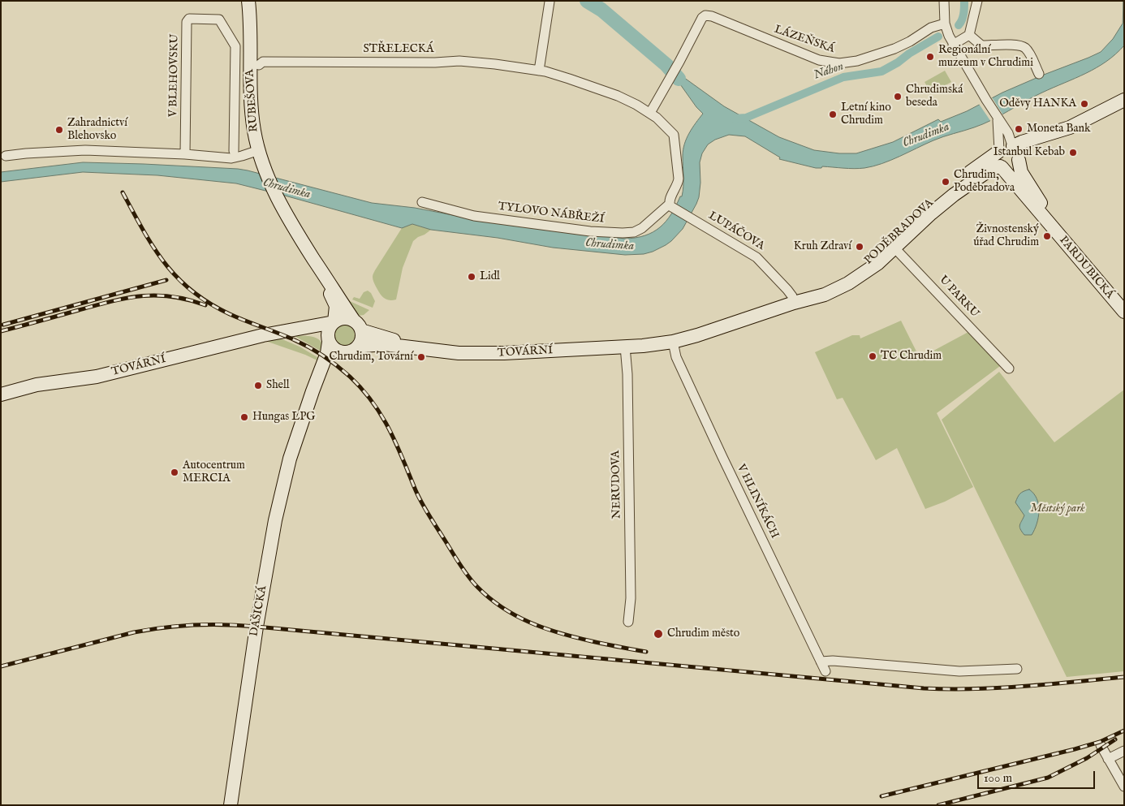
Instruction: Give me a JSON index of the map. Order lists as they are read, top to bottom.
{
  "streets": {
    "street": [
      "LÁZEŇSKÁ",
      "STŘELECKÁ",
      "V BLEHOVSKU",
      "RUBEŠOVA",
      "TYLOVO NÁBŘEŽÍ",
      "LUPÁČOVA",
      "PODĚBRADOVA",
      "PARDUBICKÁ",
      "U PARKU",
      "TOVÁRNÍ",
      "NERUDOVA",
      "V HLINÍKÁCH",
      "DAŠICKÁ"
    ]
  },
  "crossings": [
    ["LÁZEŇSKÁ", "STŘELECKÁ"],
    ["STŘELECKÁ", "TYLOVO NÁBŘEŽÍ"],
    ["RUBEŠOVA", "TOVÁRNÍ"],
    ["RUBEŠOVA", "DAŠICKÁ"],
    ["TYLOVO NÁBŘEŽÍ", "LUPÁČOVA"],
    ["LUPÁČOVA", "PODĚBRADOVA"],
    ["PODĚBRADOVA", "PARDUBICKÁ"],
    ["PODĚBRADOVA", "U PARKU"],
    ["PODĚBRADOVA", "TOVÁRNÍ"],
    ["PODĚBRADOVA", "NERUDOVA"],
    ["PODĚBRADOVA", "V HLINÍKÁCH"],
    ["TOVÁRNÍ", "NERUDOVA"],
    ["TOVÁRNÍ", "DAŠICKÁ"]
  ],
  "water": ["Náhon", "Chrudimka"],
  "parks": ["Městský park"],
  "places": [
    "Regionální muzeum v Chrudimi",
    "Chrudimská beseda",
    "Oděvy HANKA",
    "Letní kino Chrudim",
    "Moneta Bank",
    "Zahradnictví Blehovsko",
    "Istanbul Kebab",
    "Chrudim, Poděbradova",
    "Živnostenský úřad Chrudim",
    "Kruh Zdraví",
    "Lidl",
    "TC Chrudim",
    "Chrudim, Tovární",
    "Shell",
    "Hungas LPG",
    "Autocentrum MERCIA",
    "Chrudim město"
  ],
  "scale_bar": "100 m"
}
